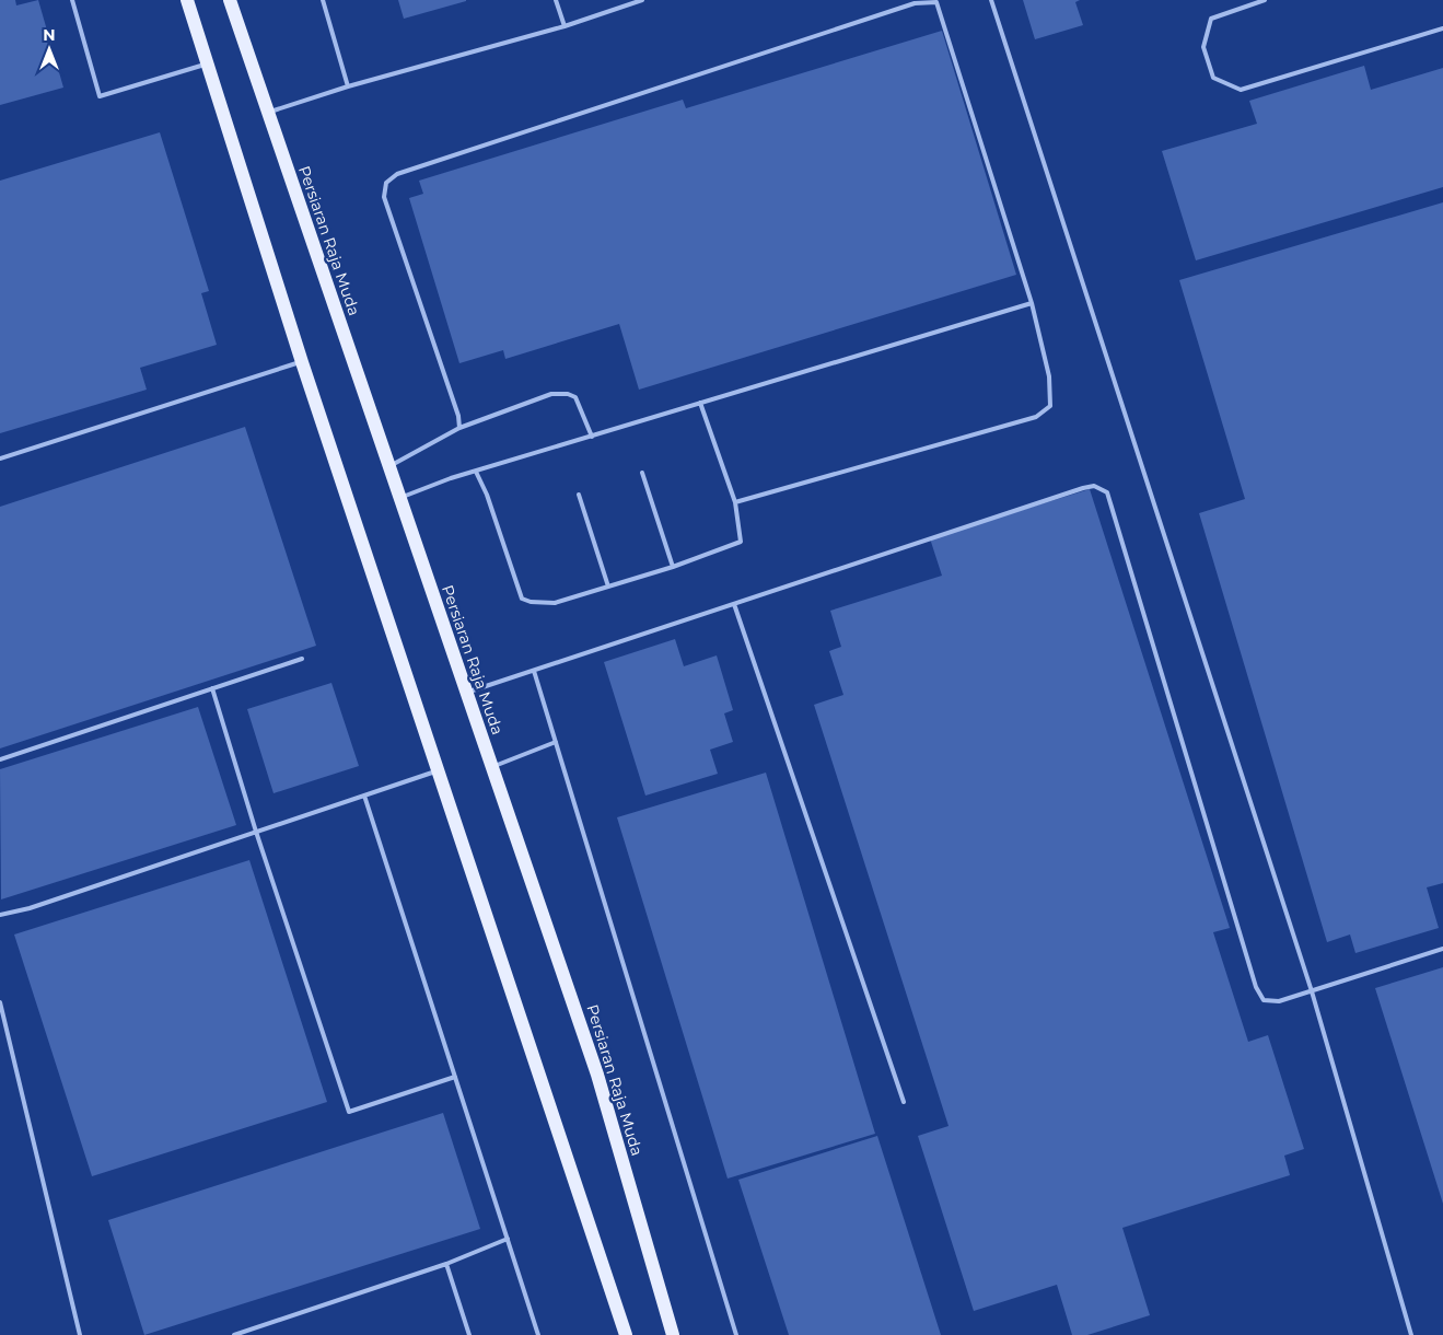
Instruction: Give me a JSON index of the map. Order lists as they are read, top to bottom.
{
  "streets": {
    "main road": ["Persiaran Raja Muda"]
  },
  "north": "top"
}
